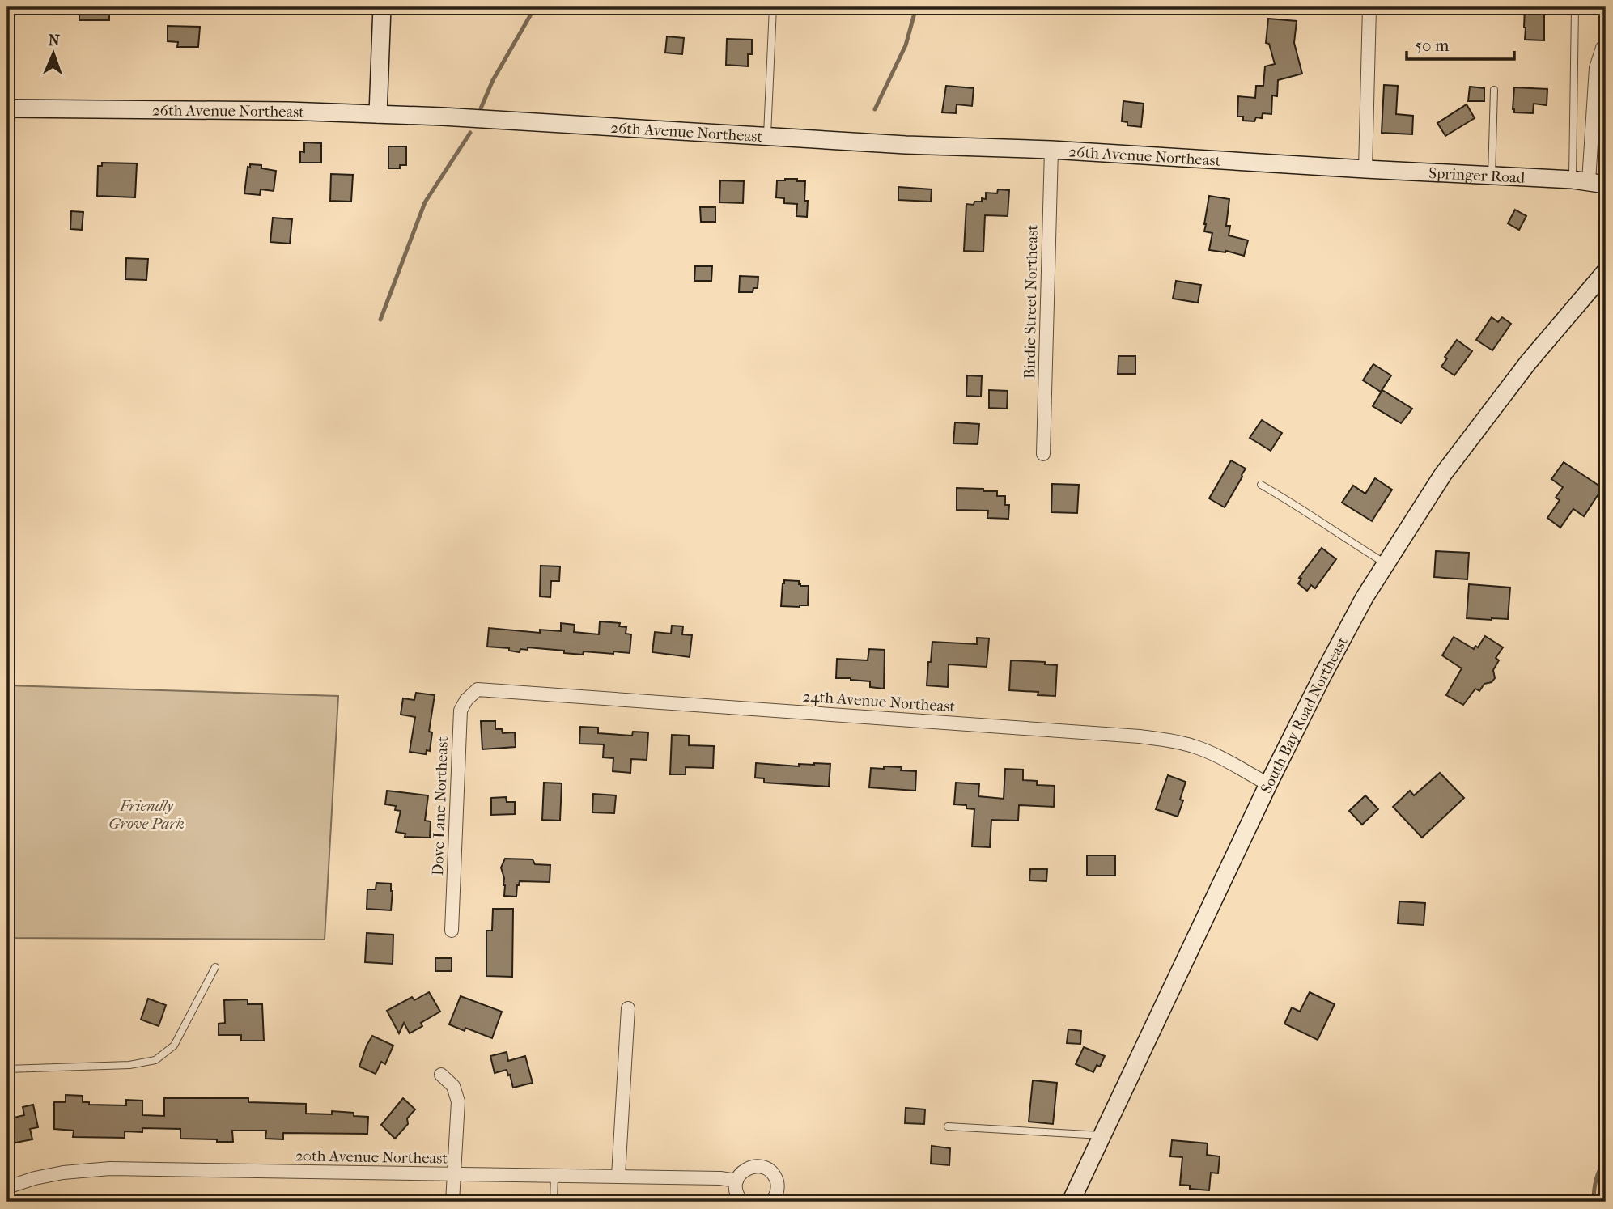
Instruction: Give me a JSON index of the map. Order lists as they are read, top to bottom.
{
  "streets": {
    "street": [
      "26th Avenue Northeast",
      "Springer Road",
      "Birdie Street Northeast",
      "24th Avenue Northeast",
      "South Bay Road Northeast",
      "Dove Lane Northeast",
      "20th Avenue Northeast"
    ]
  },
  "crossings": [
    ["26th Avenue Northeast", "Springer Road"],
    ["26th Avenue Northeast", "Birdie Street Northeast"],
    ["24th Avenue Northeast", "South Bay Road Northeast"],
    ["24th Avenue Northeast", "Dove Lane Northeast"]
  ],
  "parks": ["Friendly Grove Park"],
  "scale_bar": "50 m",
  "north": "top"
}
